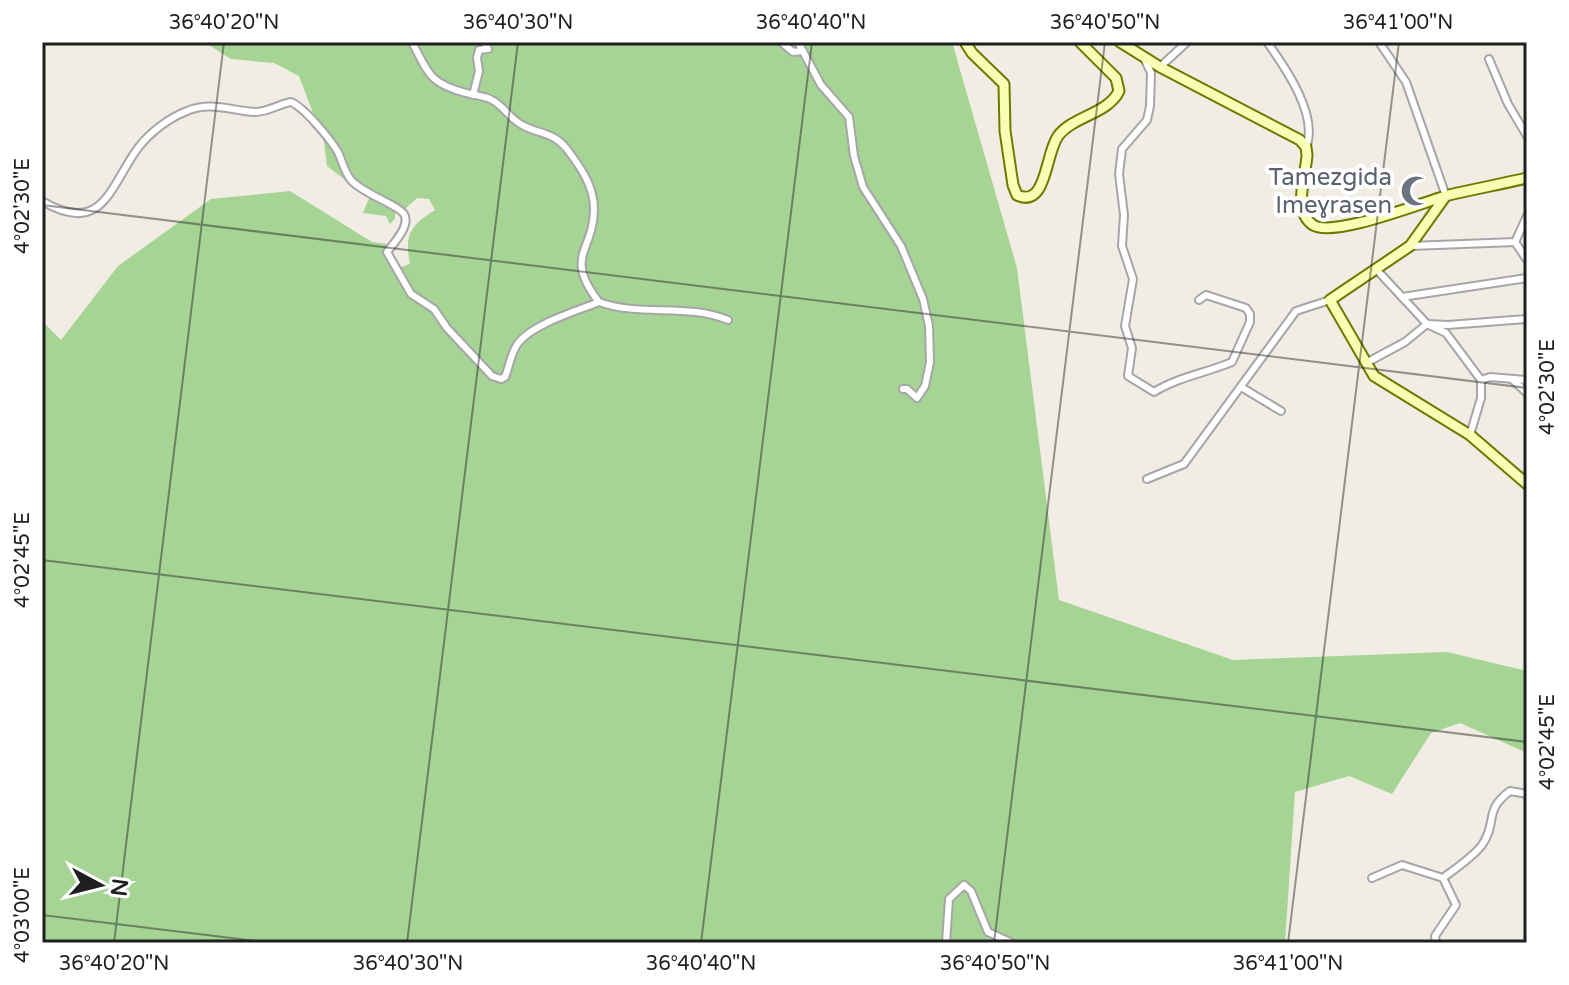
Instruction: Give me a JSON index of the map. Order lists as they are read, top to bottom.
{
  "places": {
    "mosque": ["Tamezgida Imeɣrasen"]
  },
  "north": "right",
  "coordinates": [
    "36°40'20\"N",
    "36°40'30\"N",
    "36°40'40\"N",
    "36°40'50\"N",
    "36°41'00\"N",
    "4°02'30\"E",
    "4°02'45\"E",
    "4°03'00\"E"
  ]
}
